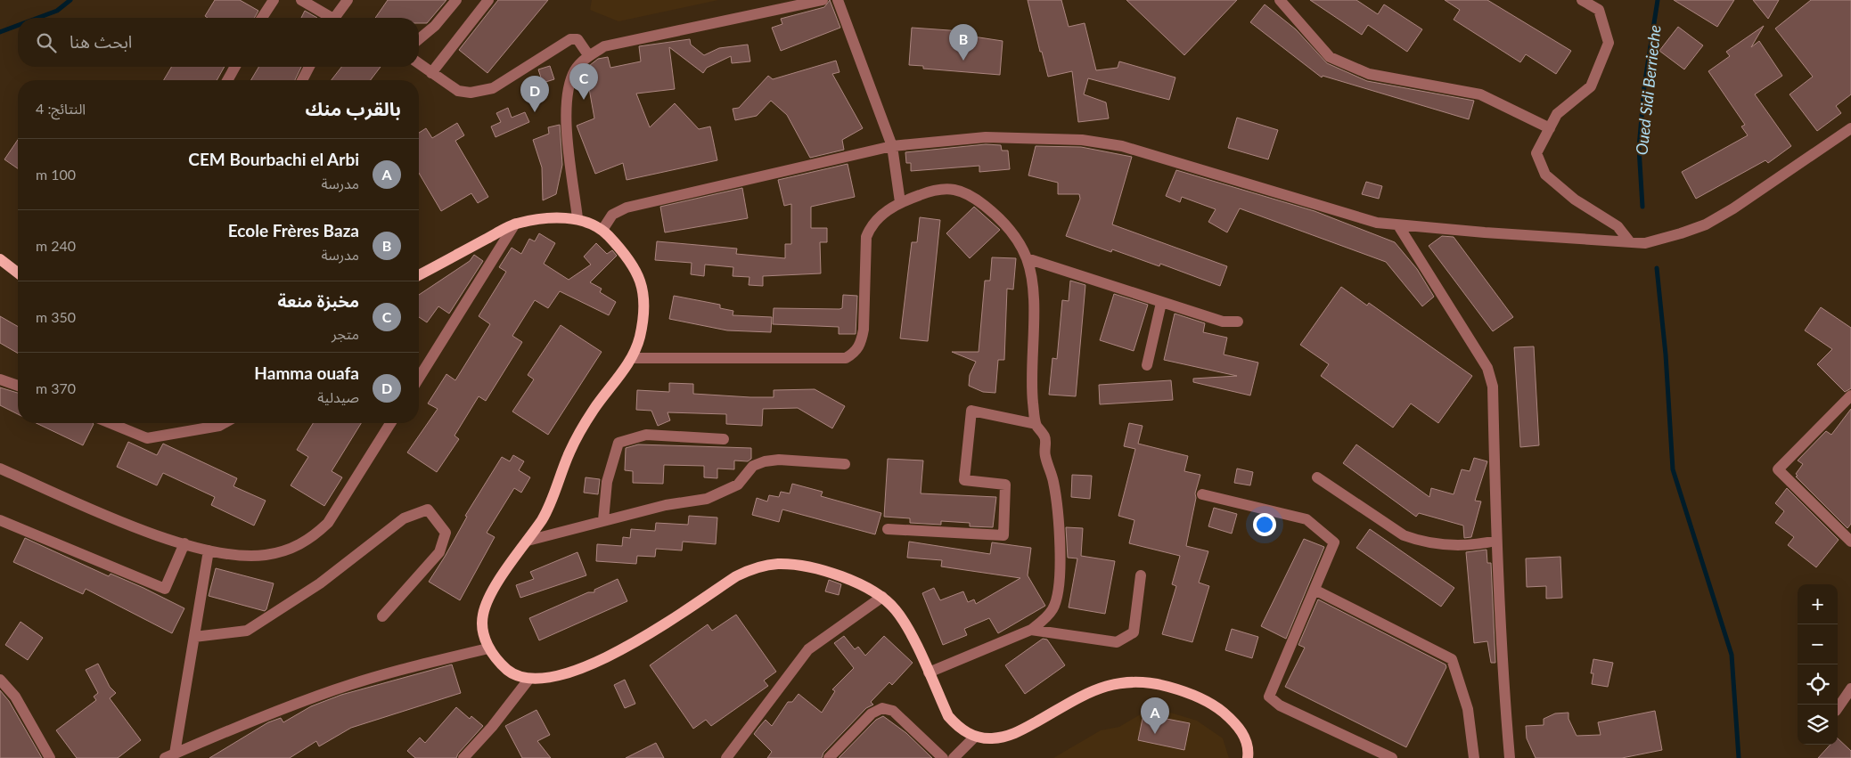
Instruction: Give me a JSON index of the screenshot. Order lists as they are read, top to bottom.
{
  "water": ["Oued Sidi Berrieche"],
  "page": {
    "search": "ابحث هنا",
    "pins": [
      "B",
      "C",
      "D",
      "A"
    ],
    "heading": ["بالقرب منك", "النتائج: 4"],
    "list": [
      {
        "mark": "A",
        "name": "CEM Bourbachi el Arbi",
        "note": "مدرسة",
        "value": "100 m"
      },
      {
        "mark": "B",
        "name": "Ecole Frères Baza",
        "note": "مدرسة",
        "value": "240 m"
      },
      {
        "mark": "C",
        "name": "مخبزة منعة",
        "note": "متجر",
        "value": "350 m"
      },
      {
        "mark": "D",
        "name": "Hamma ouafa",
        "note": "صيدلية",
        "value": "370 m"
      }
    ],
    "map_buttons": ["+", "−"]
  }
}
